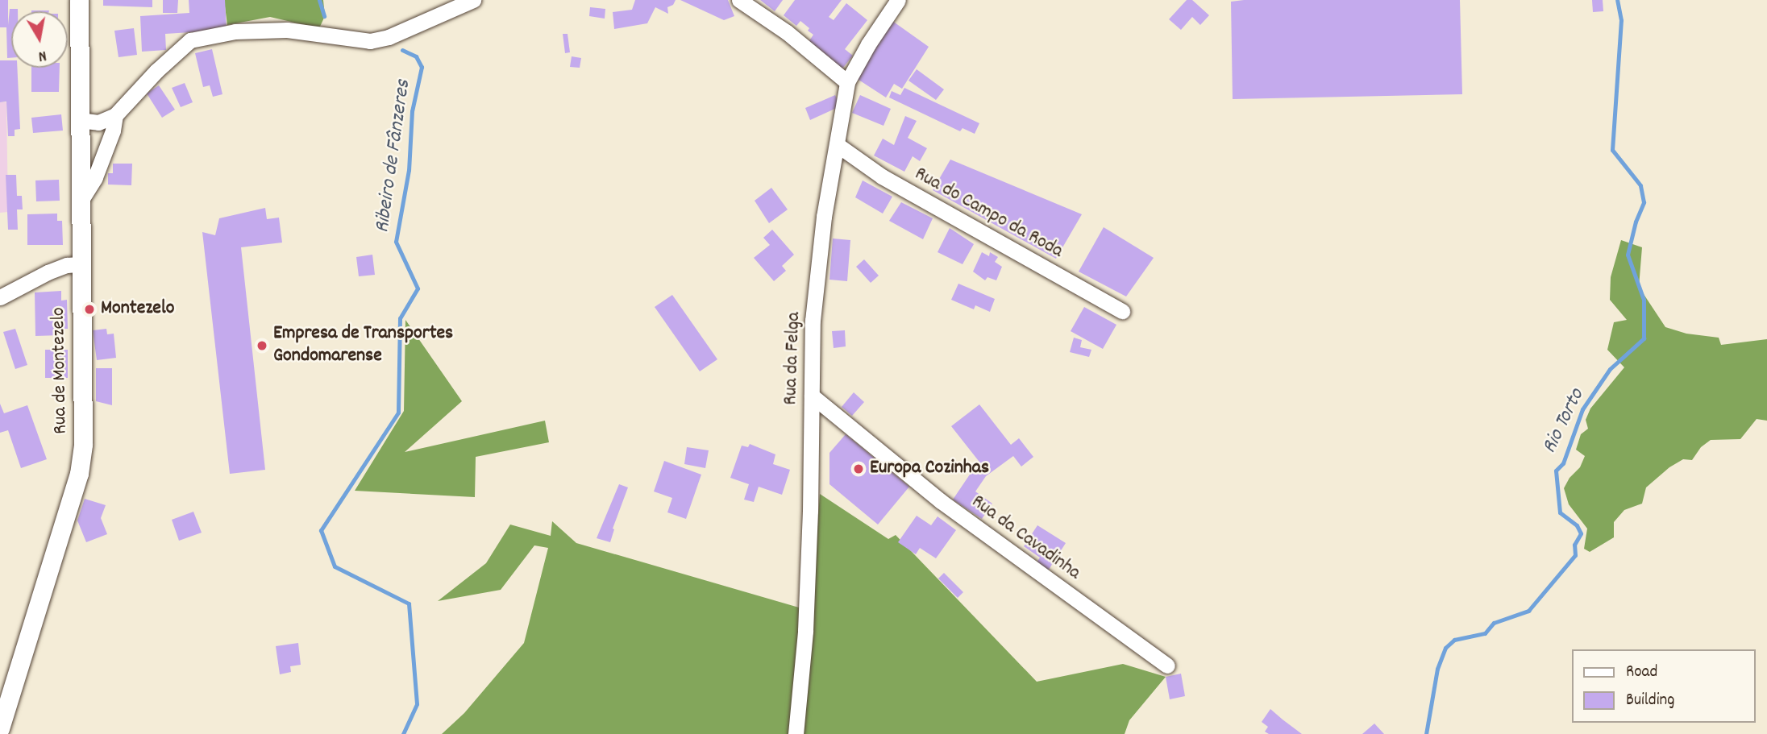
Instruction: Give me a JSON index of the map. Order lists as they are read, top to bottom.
{
  "streets": {
    "street": [
      "Rua do Campo da Roda",
      "Rua da Felga",
      "Rua de Montezelo",
      "Rua da Cavadinha"
    ]
  },
  "crossings": [
    ["Rua do Campo da Roda", "Rua da Felga"],
    ["Rua da Felga", "Rua da Cavadinha"]
  ],
  "water": ["Ribeiro de Fânzeres", "Rio Torto"],
  "places": ["Montezelo", "Empresa de Transportes Gondomarense", "Europa Cozinhas"],
  "legend": ["Road", "Building"],
  "north": "bottom"
}
